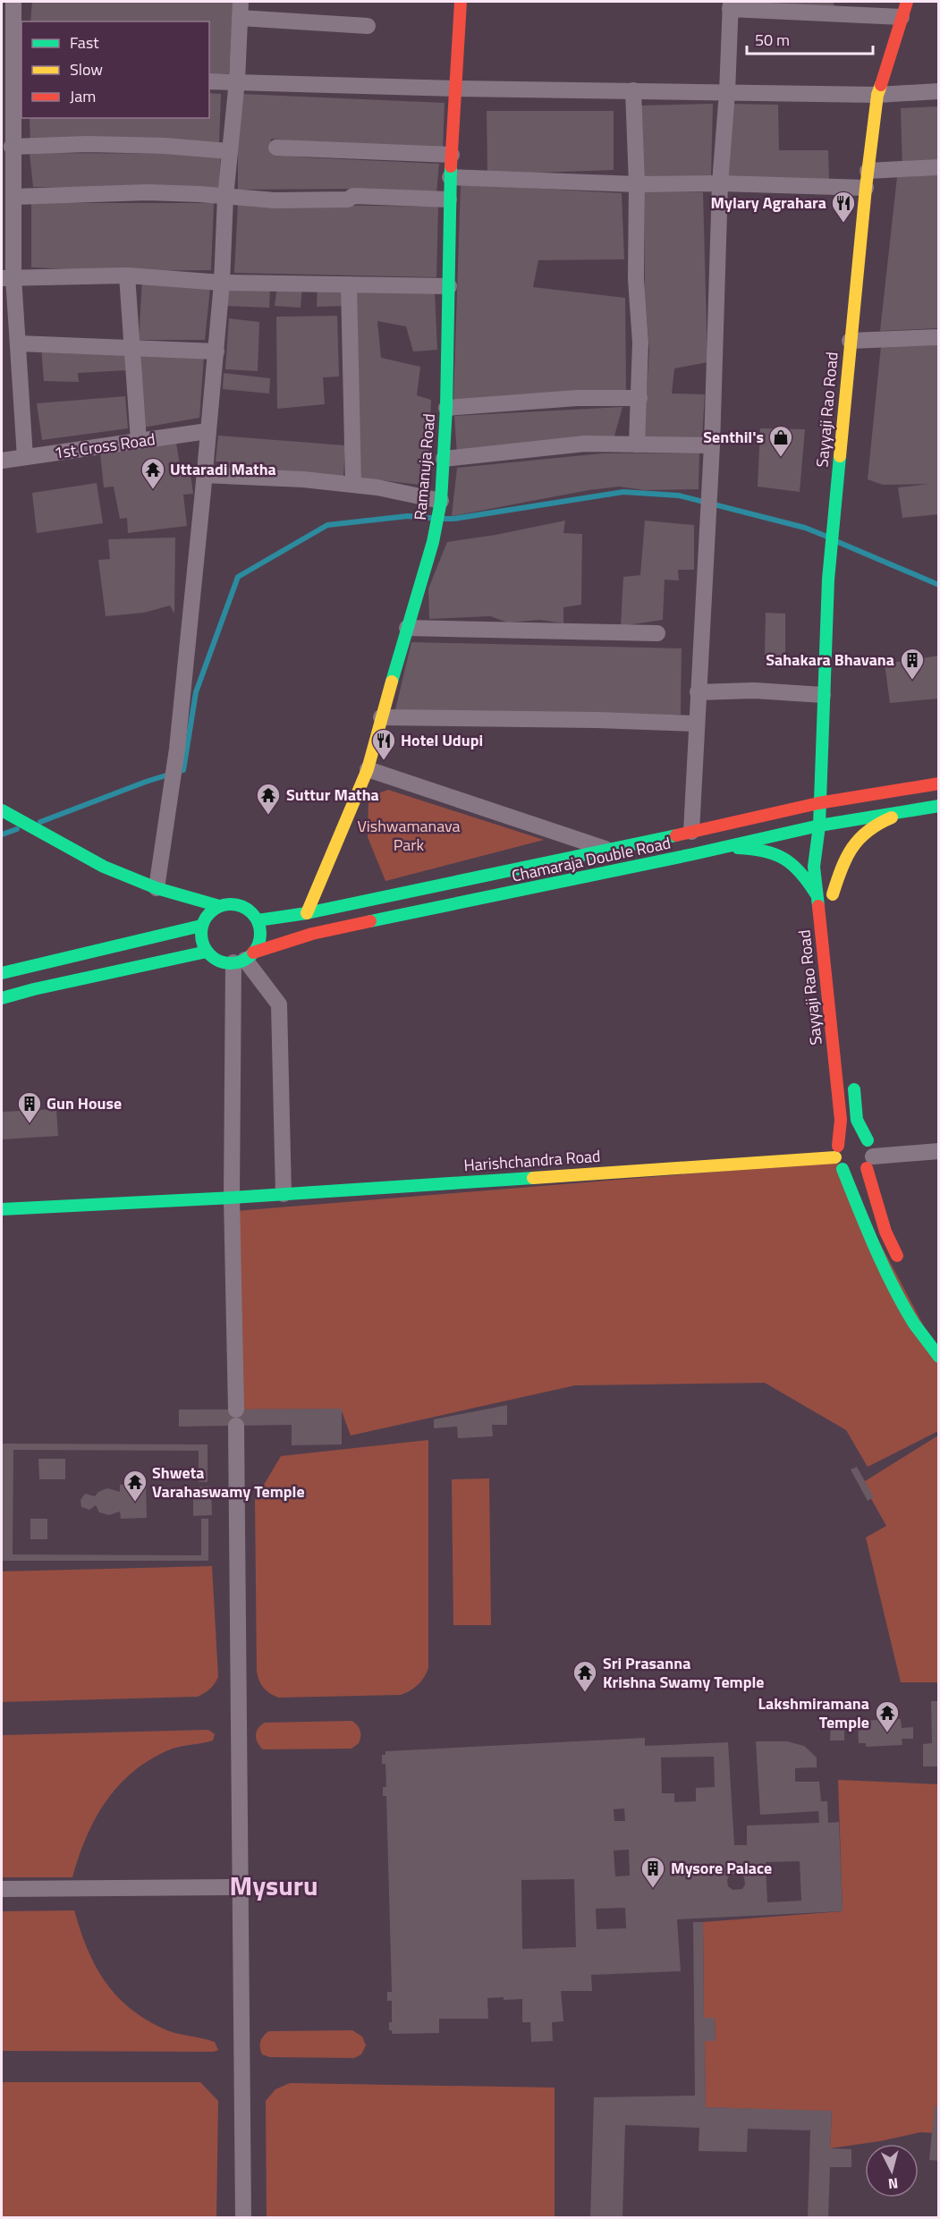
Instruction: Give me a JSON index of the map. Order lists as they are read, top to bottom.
{
  "streets": {
    "main road": [
      "Sayyaji Rao Road",
      "Ramanuja Road",
      "Chamaraja Double Road",
      "Harishchandra Road"
    ],
    "street": ["1st Cross Road"]
  },
  "crossings": [
    ["Sayyaji Rao Road", "Chamaraja Double Road"],
    ["Sayyaji Rao Road", "Harishchandra Road"]
  ],
  "districts": ["Mysuru"],
  "parks": ["Vishwamanava Park"],
  "places": {
    "restaurant": ["Mylary Agrahara", "Hotel Udupi"],
    "shop": ["Senthil's"],
    "temple": [
      "Uttaradi Matha",
      "Suttur Matha",
      "Shweta Varahaswamy Temple",
      "Sri Prasanna Krishna Swamy Temple",
      "Lakshmiramana Temple"
    ],
    "building": ["Sahakara Bhavana", "Gun House", "Mysore Palace"]
  },
  "legend": ["Fast", "Slow", "Jam"],
  "scale_bar": "50 m",
  "north": "bottom"
}
